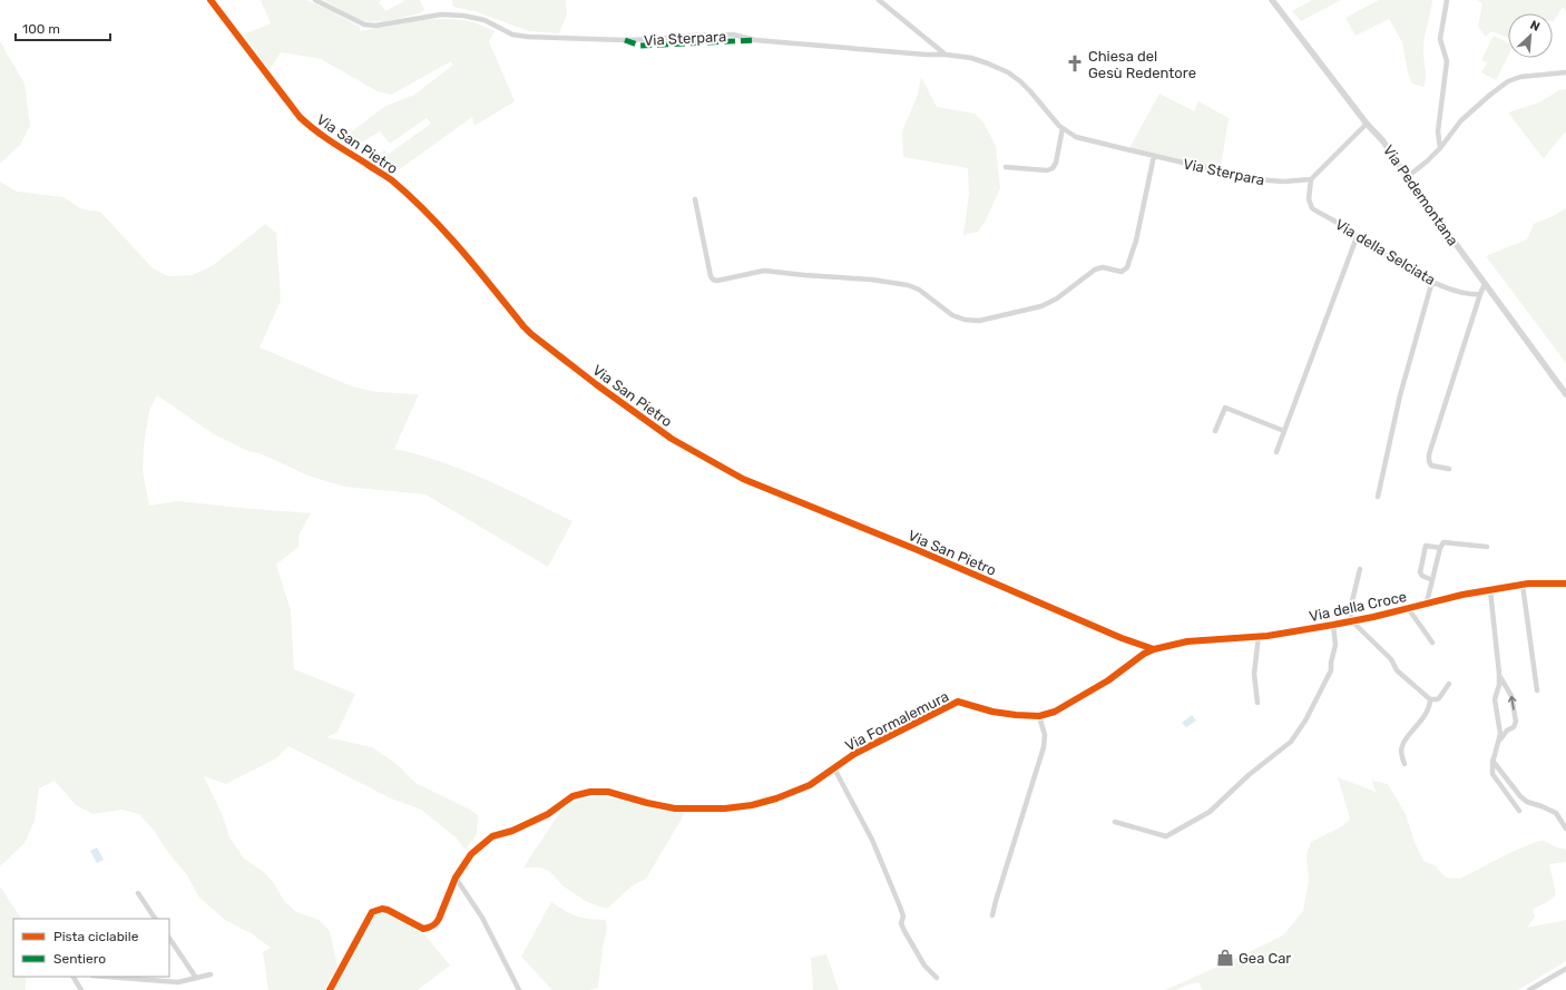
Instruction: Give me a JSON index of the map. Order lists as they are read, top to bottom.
{
  "streets": {
    "street": [
      "Via Sterpara",
      "Via San Pietro",
      "Via Pedemontana",
      "Via della Selciata",
      "Via della Croce",
      "Via Formalemura"
    ]
  },
  "crossings": [
    ["Via Sterpara", "Via della Selciata"],
    ["Via San Pietro", "Via della Croce"],
    ["Via San Pietro", "Via Formalemura"],
    ["Via della Croce", "Via Formalemura"]
  ],
  "places": {
    "church": ["Chiesa del Gesù Redentore"],
    "shop": ["Gea Car"]
  },
  "legend": ["Pista ciclabile", "Sentiero"],
  "scale_bar": "100 m",
  "north": "top right"
}
